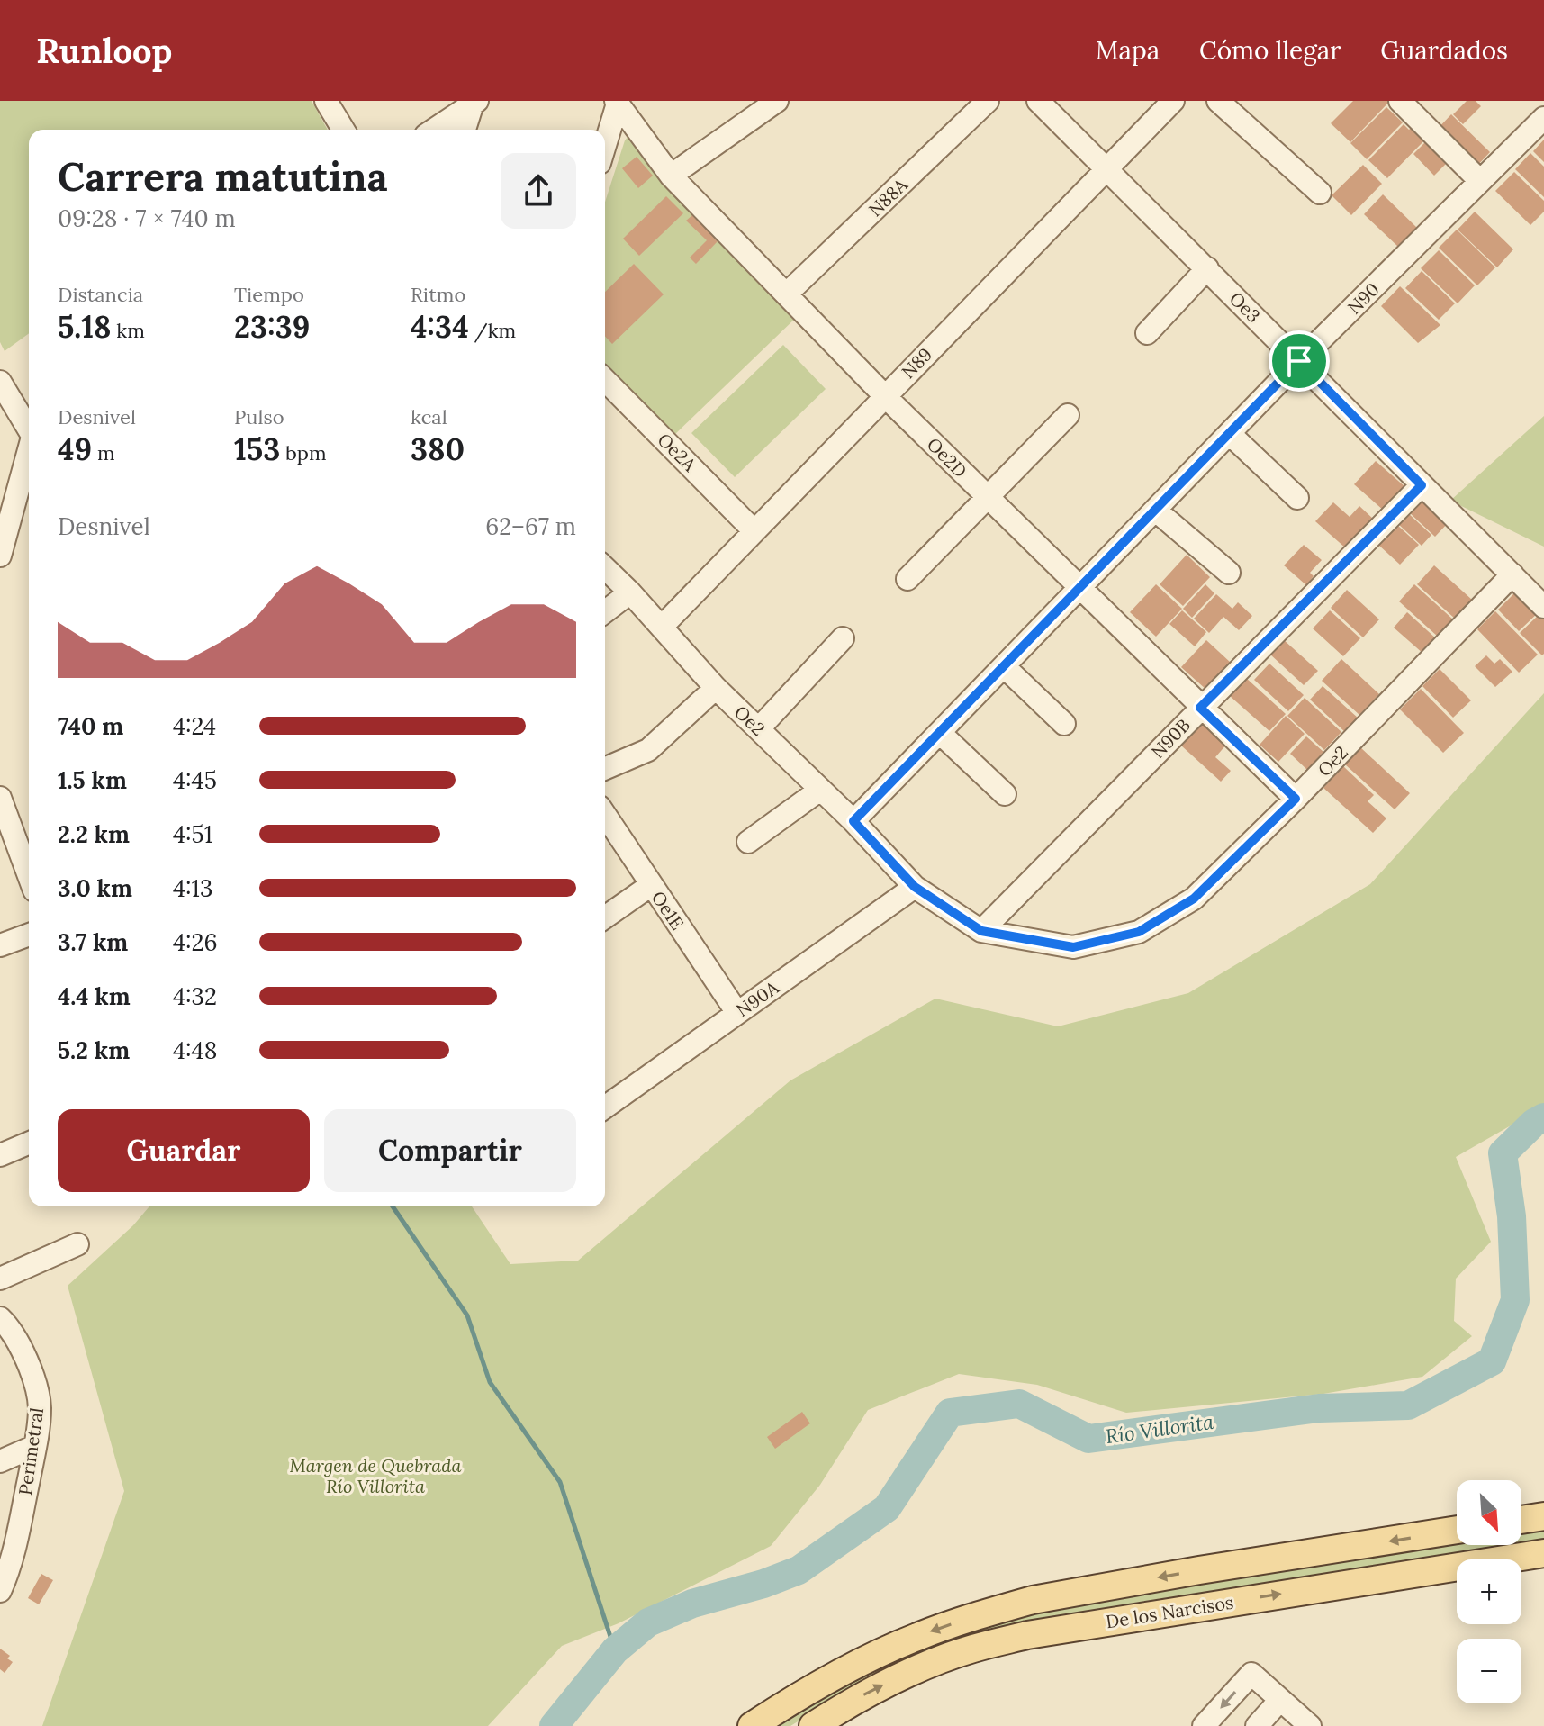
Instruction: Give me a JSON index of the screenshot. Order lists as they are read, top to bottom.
{
  "streets": {
    "main road": ["De los Narcisos"],
    "street": [
      "N88A",
      "N90",
      "Oe3",
      "N89",
      "Oe2A",
      "Oe2D",
      "Oe2",
      "N90B",
      "Oe1E",
      "N90A",
      "Perimetral"
    ]
  },
  "crossings": [
    ["N88A", "Oe2D"],
    ["N90", "Oe3"],
    ["N90", "Oe2D"],
    ["N90", "Oe2"],
    ["Oe3", "N89"],
    ["Oe3", "Oe2"],
    ["Oe3", "N90B"],
    ["N89", "Oe2A"],
    ["N89", "Oe2D"],
    ["N89", "Oe2"],
    ["Oe2D", "Oe2"],
    ["Oe2D", "N90B"],
    ["Oe2", "N90B"],
    ["Oe2", "N90A"],
    ["Oe1E", "N90A"]
  ],
  "water": ["Río Villorita"],
  "parks": ["Margen de Quebrada Río Villorita"],
  "north": "bottom right",
  "page": {
    "header": "Runloop",
    "nav": ["Mapa", "Cómo llegar", "Guardados"],
    "heading": ["Carrera matutina", "09:28 · 7 × 740 m"],
    "stats": [
      ["Distancia", "5.18 km"],
      ["Tiempo", "23:39"],
      ["Ritmo", "4:34 /km"],
      ["Desnivel", "49 m"],
      ["Pulso", "153 bpm"],
      ["kcal", "380"]
    ],
    "chart": ["Desnivel", "62–67 m"],
    "list": [
      {
        "name": "740 m",
        "note": "4:24"
      },
      {
        "name": "1.5 km",
        "note": "4:45"
      },
      {
        "name": "2.2 km",
        "note": "4:51"
      },
      {
        "name": "3.0 km",
        "note": "4:13"
      },
      {
        "name": "3.7 km",
        "note": "4:26"
      },
      {
        "name": "4.4 km",
        "note": "4:32"
      },
      {
        "name": "5.2 km",
        "note": "4:48"
      }
    ],
    "buttons": ["Guardar", "Compartir"],
    "map_buttons": ["+", "−"]
  }
}
